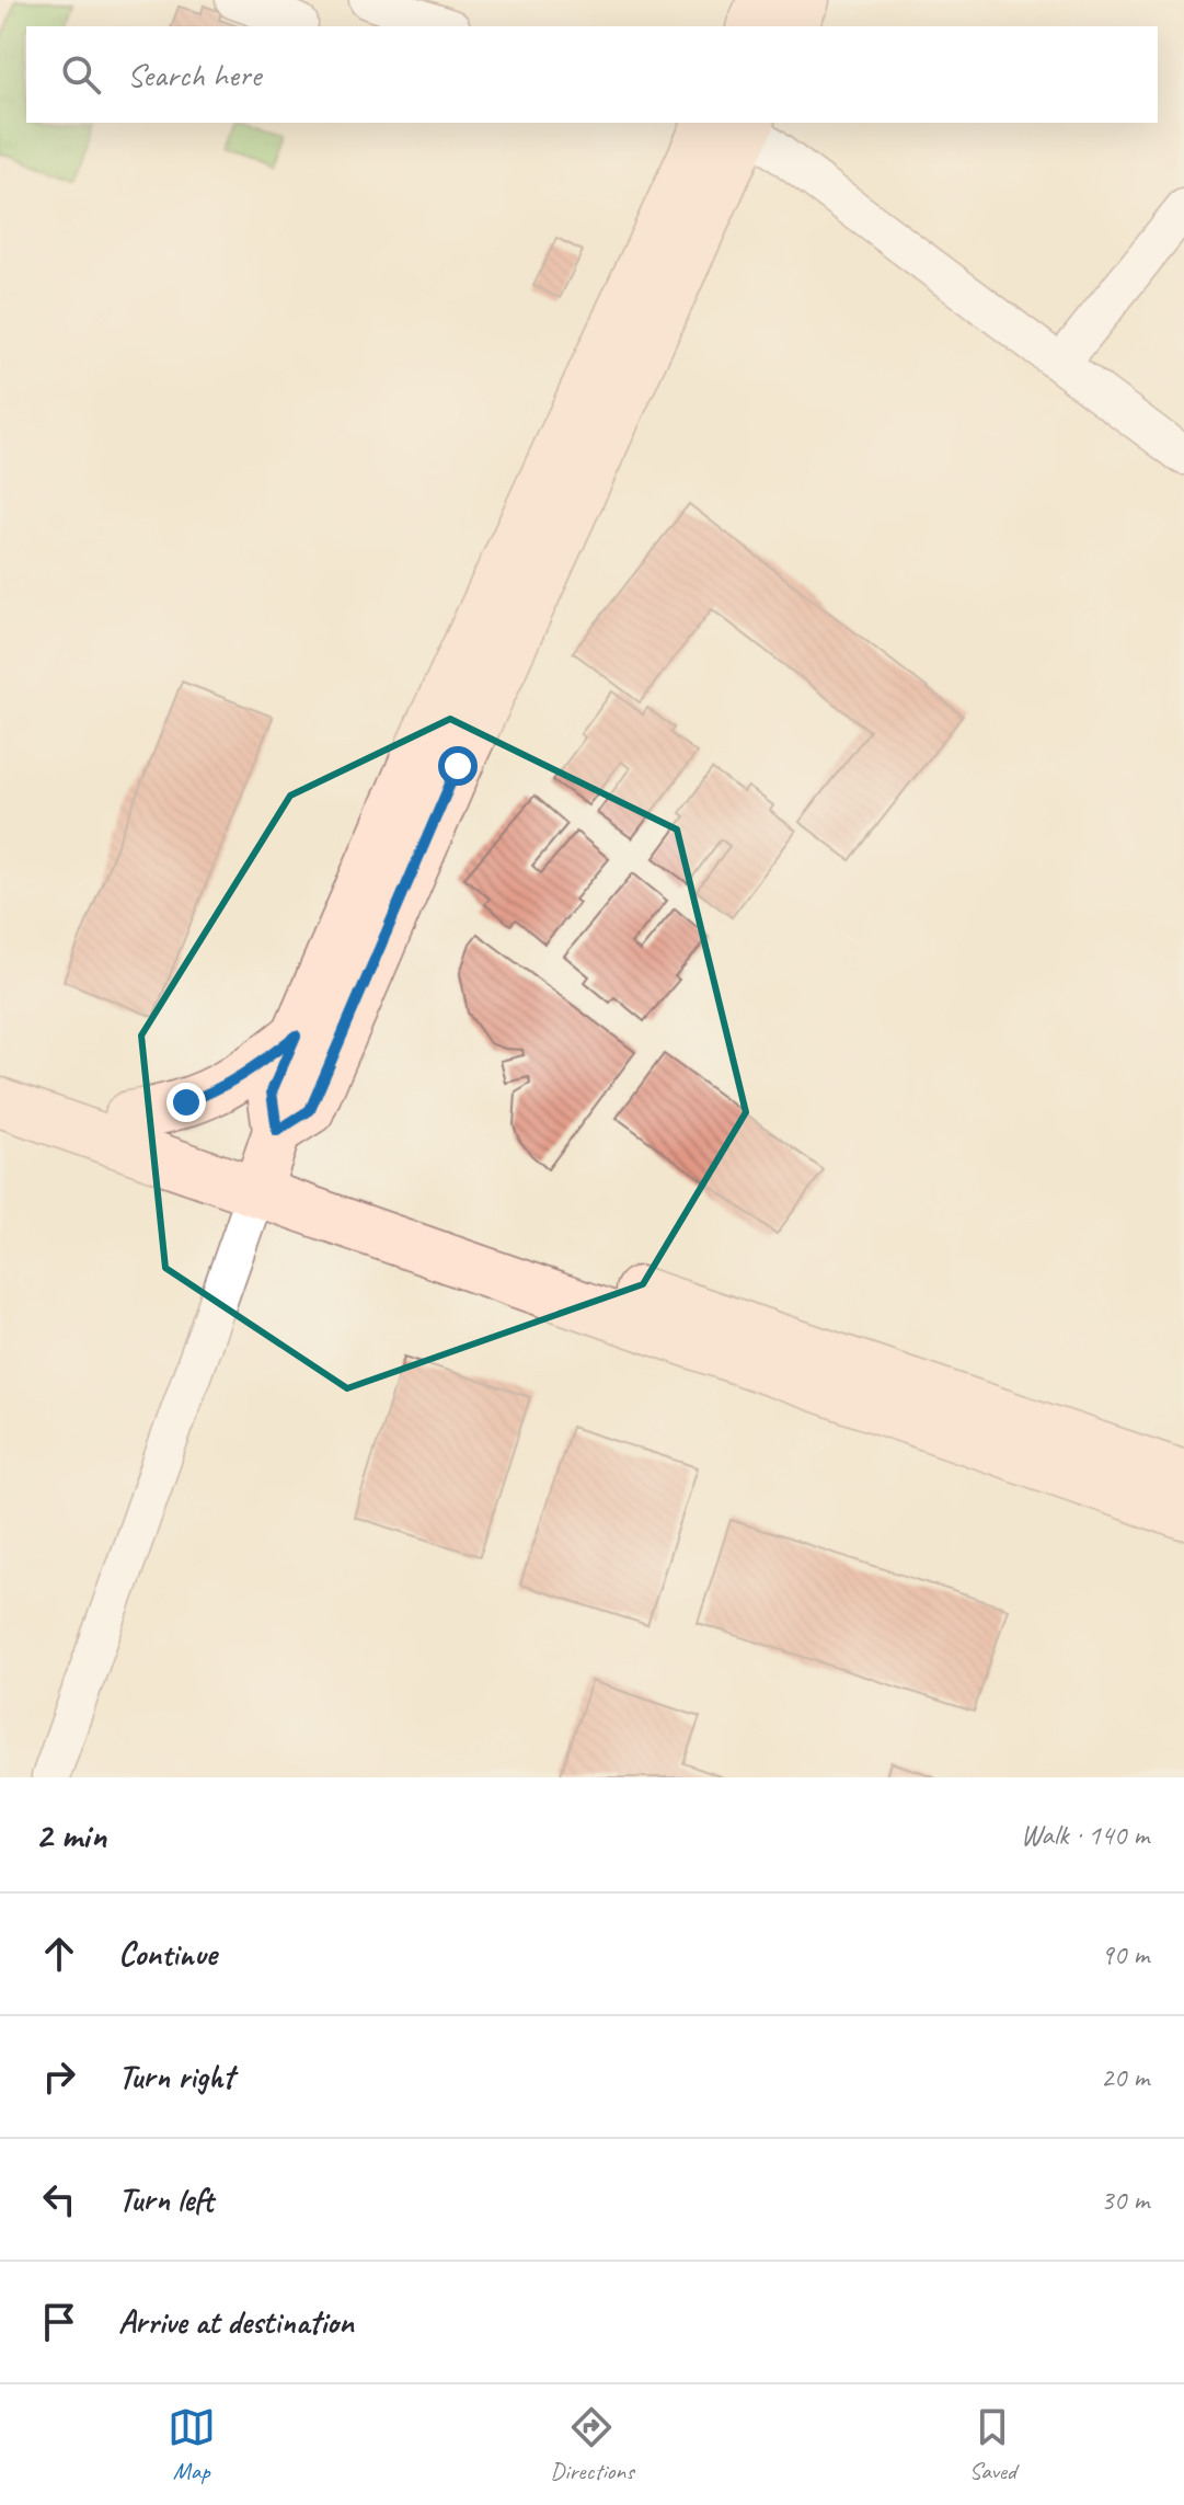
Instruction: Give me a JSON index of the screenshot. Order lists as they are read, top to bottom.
{
  "page": {
    "search": "Search here",
    "heading": ["2 min", "Walk · 140 m"],
    "list": [
      ["Continue", "90 m"],
      ["Turn right", "20 m"],
      ["Turn left", "30 m"],
      "Arrive at destination"
    ],
    "nav": ["Map", "Directions", "Saved"]
  }
}
